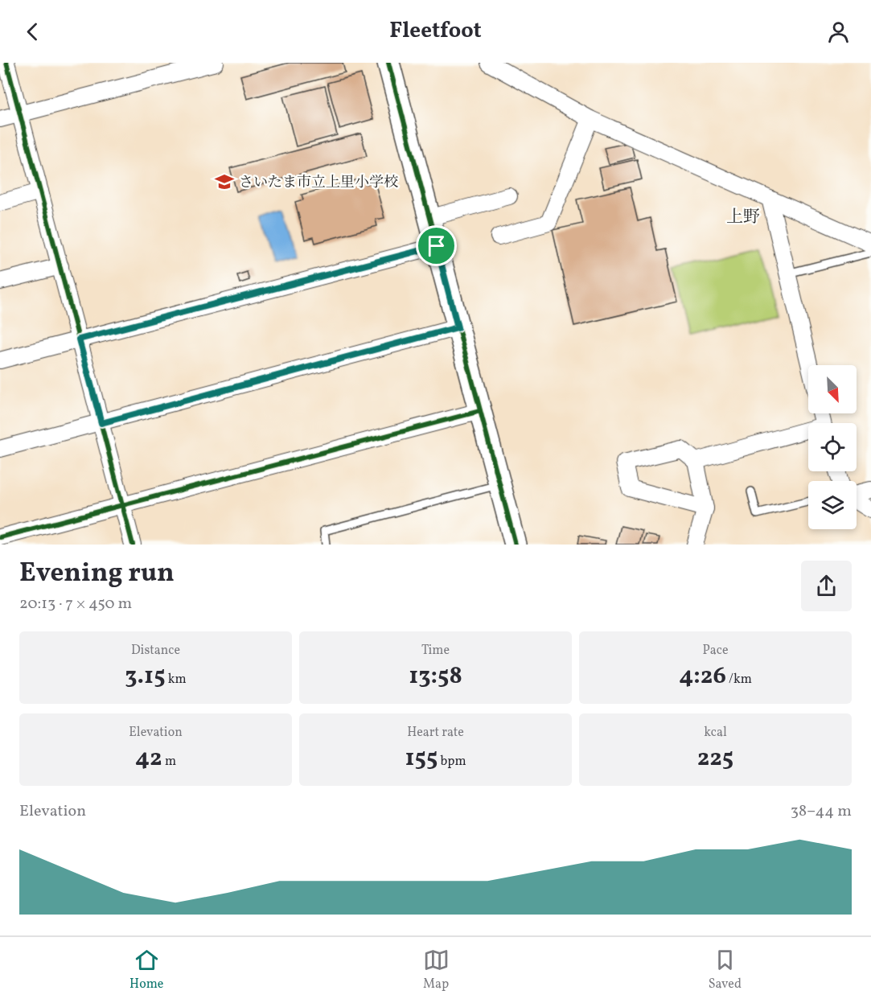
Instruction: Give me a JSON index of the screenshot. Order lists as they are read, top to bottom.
{
  "districts": ["上野"],
  "places": {
    "school or university": ["さいたま市立上里小学校"]
  },
  "north": "bottom right",
  "page": {
    "header": "Fleetfoot",
    "heading": ["Evening run", "20:13 · 7 × 450 m"],
    "stats": [
      ["Distance", "3.15 km"],
      ["Time", "13:58"],
      ["Pace", "4:26 /km"],
      ["Elevation", "42 m"],
      ["Heart rate", "155 bpm"],
      ["kcal", "225"]
    ],
    "chart": ["Elevation", "38–44 m"],
    "tabs": ["Home", "Map", "Saved"]
  }
}
